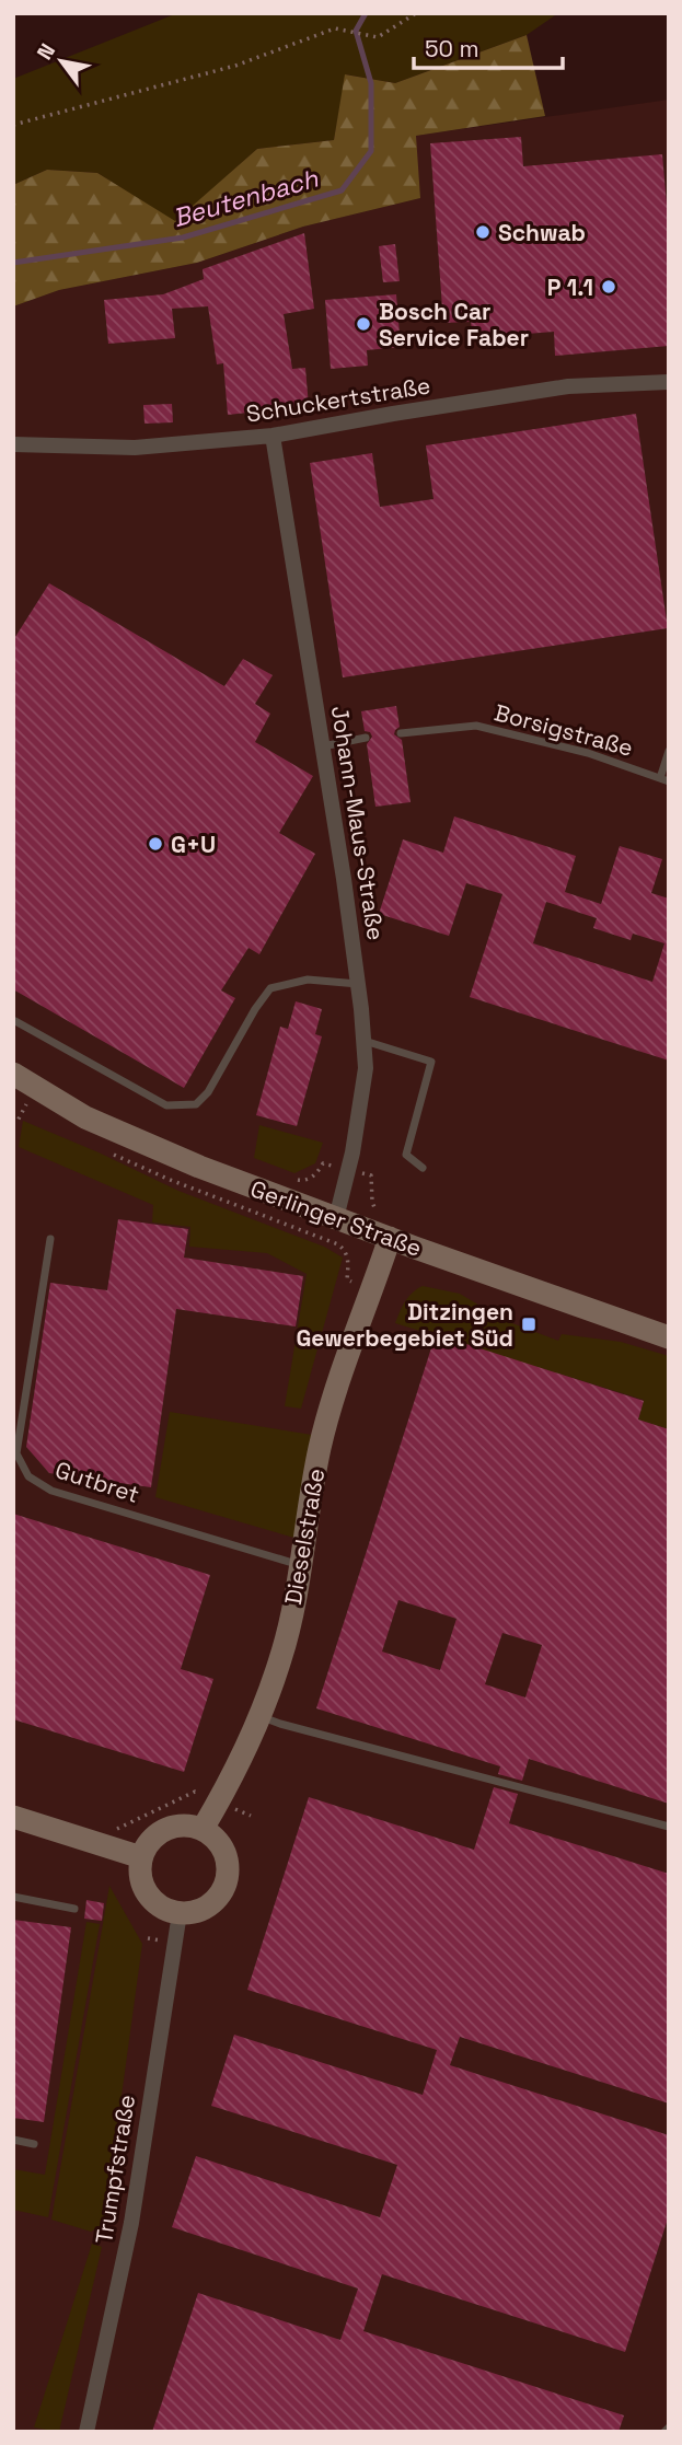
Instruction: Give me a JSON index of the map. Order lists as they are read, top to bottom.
{
  "streets": {
    "street": [
      "Schuckertstraße",
      "Johann-Maus-Straße",
      "Gerlinger Straße",
      "Dieselstraße",
      "Trumpfstraße"
    ],
    "lane": ["Borsigstraße", "Gutbret"]
  },
  "crossings": [
    ["Schuckertstraße", "Johann-Maus-Straße"],
    ["Johann-Maus-Straße", "Gerlinger Straße"],
    ["Gerlinger Straße", "Dieselstraße"],
    ["Gutbret", "Dieselstraße"],
    ["Dieselstraße", "Trumpfstraße"]
  ],
  "water": ["Beutenbach"],
  "places": {
    "other": [
      "Schwab",
      "P 1.1",
      "Bosch Car Service Faber",
      "G+U"
    ],
    "transit": ["Ditzingen Gewerbegebiet Süd"]
  },
  "scale_bar": "50 m",
  "north": "top left"
}
